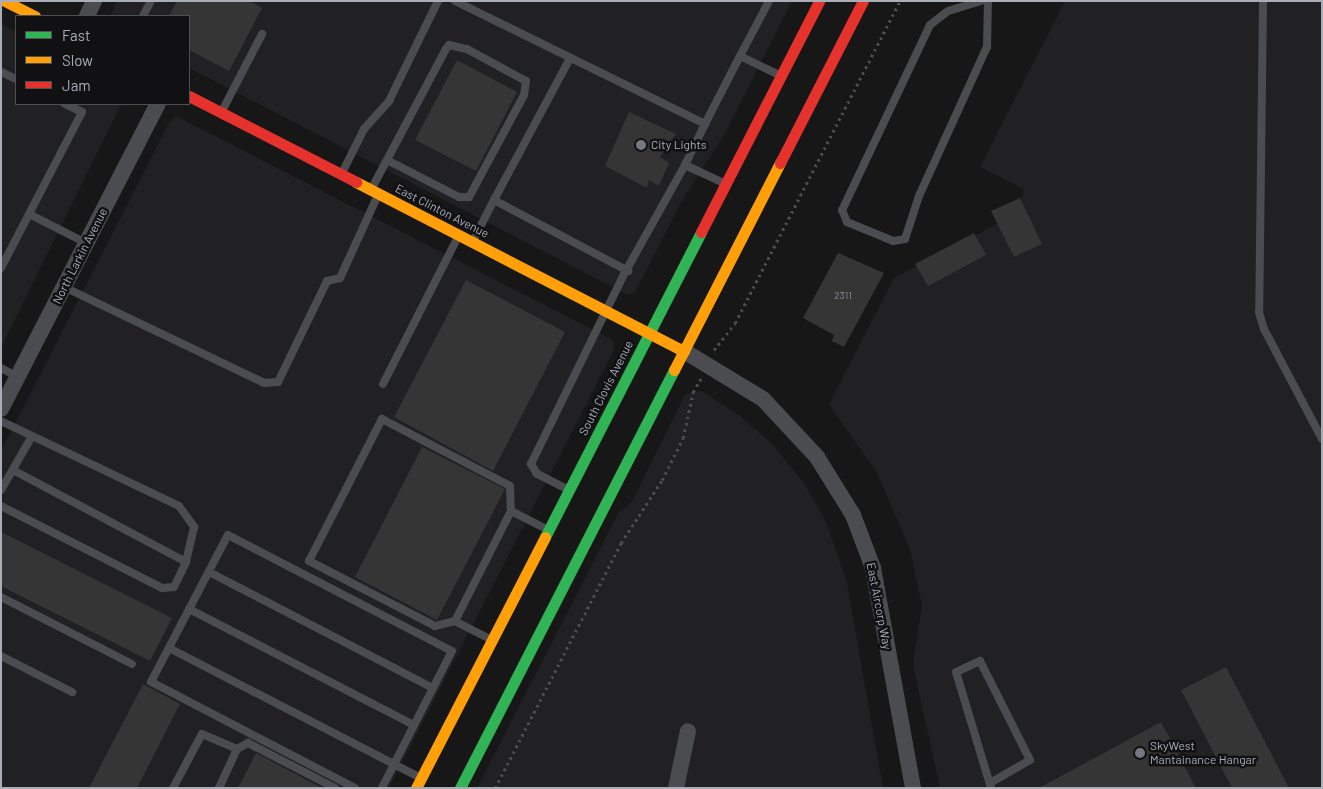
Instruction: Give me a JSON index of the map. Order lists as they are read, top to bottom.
{
  "streets": {
    "main road": ["East Clinton Avenue", "South Clovis Avenue"],
    "street": ["North Larkin Avenue", "East Aircorp Way"]
  },
  "crossings": [
    ["East Clinton Avenue", "South Clovis Avenue"],
    ["East Clinton Avenue", "East Aircorp Way"]
  ],
  "places": ["City Lights", "SkyWest Mantainance Hangar"],
  "house_numbers": ["2311"],
  "legend": ["Fast", "Slow", "Jam"]
}
